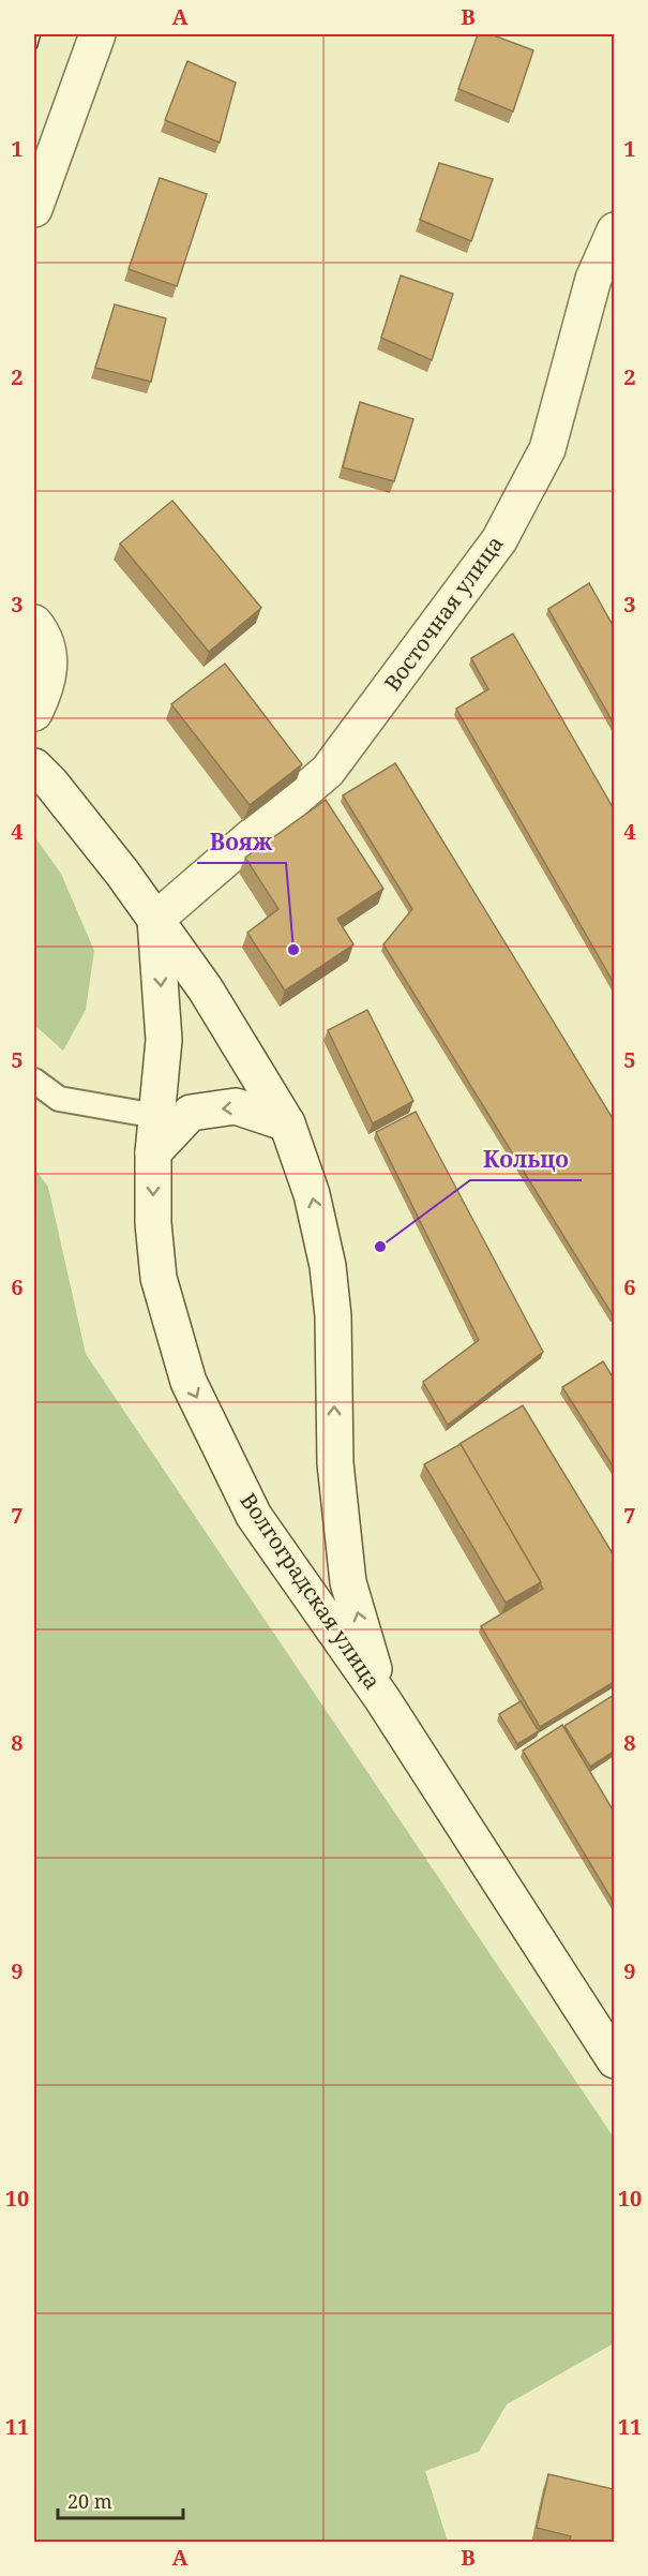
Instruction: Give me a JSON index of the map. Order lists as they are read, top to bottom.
{
  "streets": {
    "main road": ["Восточная улица", "Волгоградская улица"]
  },
  "crossings": [
    ["Восточная улица", "Волгоградская улица"]
  ],
  "places": ["Вояж", "Кольцо"],
  "scale_bar": "20 m",
  "grid": {
    "columns": ["A", "B"],
    "rows": [
      "1",
      "2",
      "3",
      "4",
      "5",
      "6",
      "7",
      "8",
      "9",
      "10",
      "11"
    ]
  }
}
